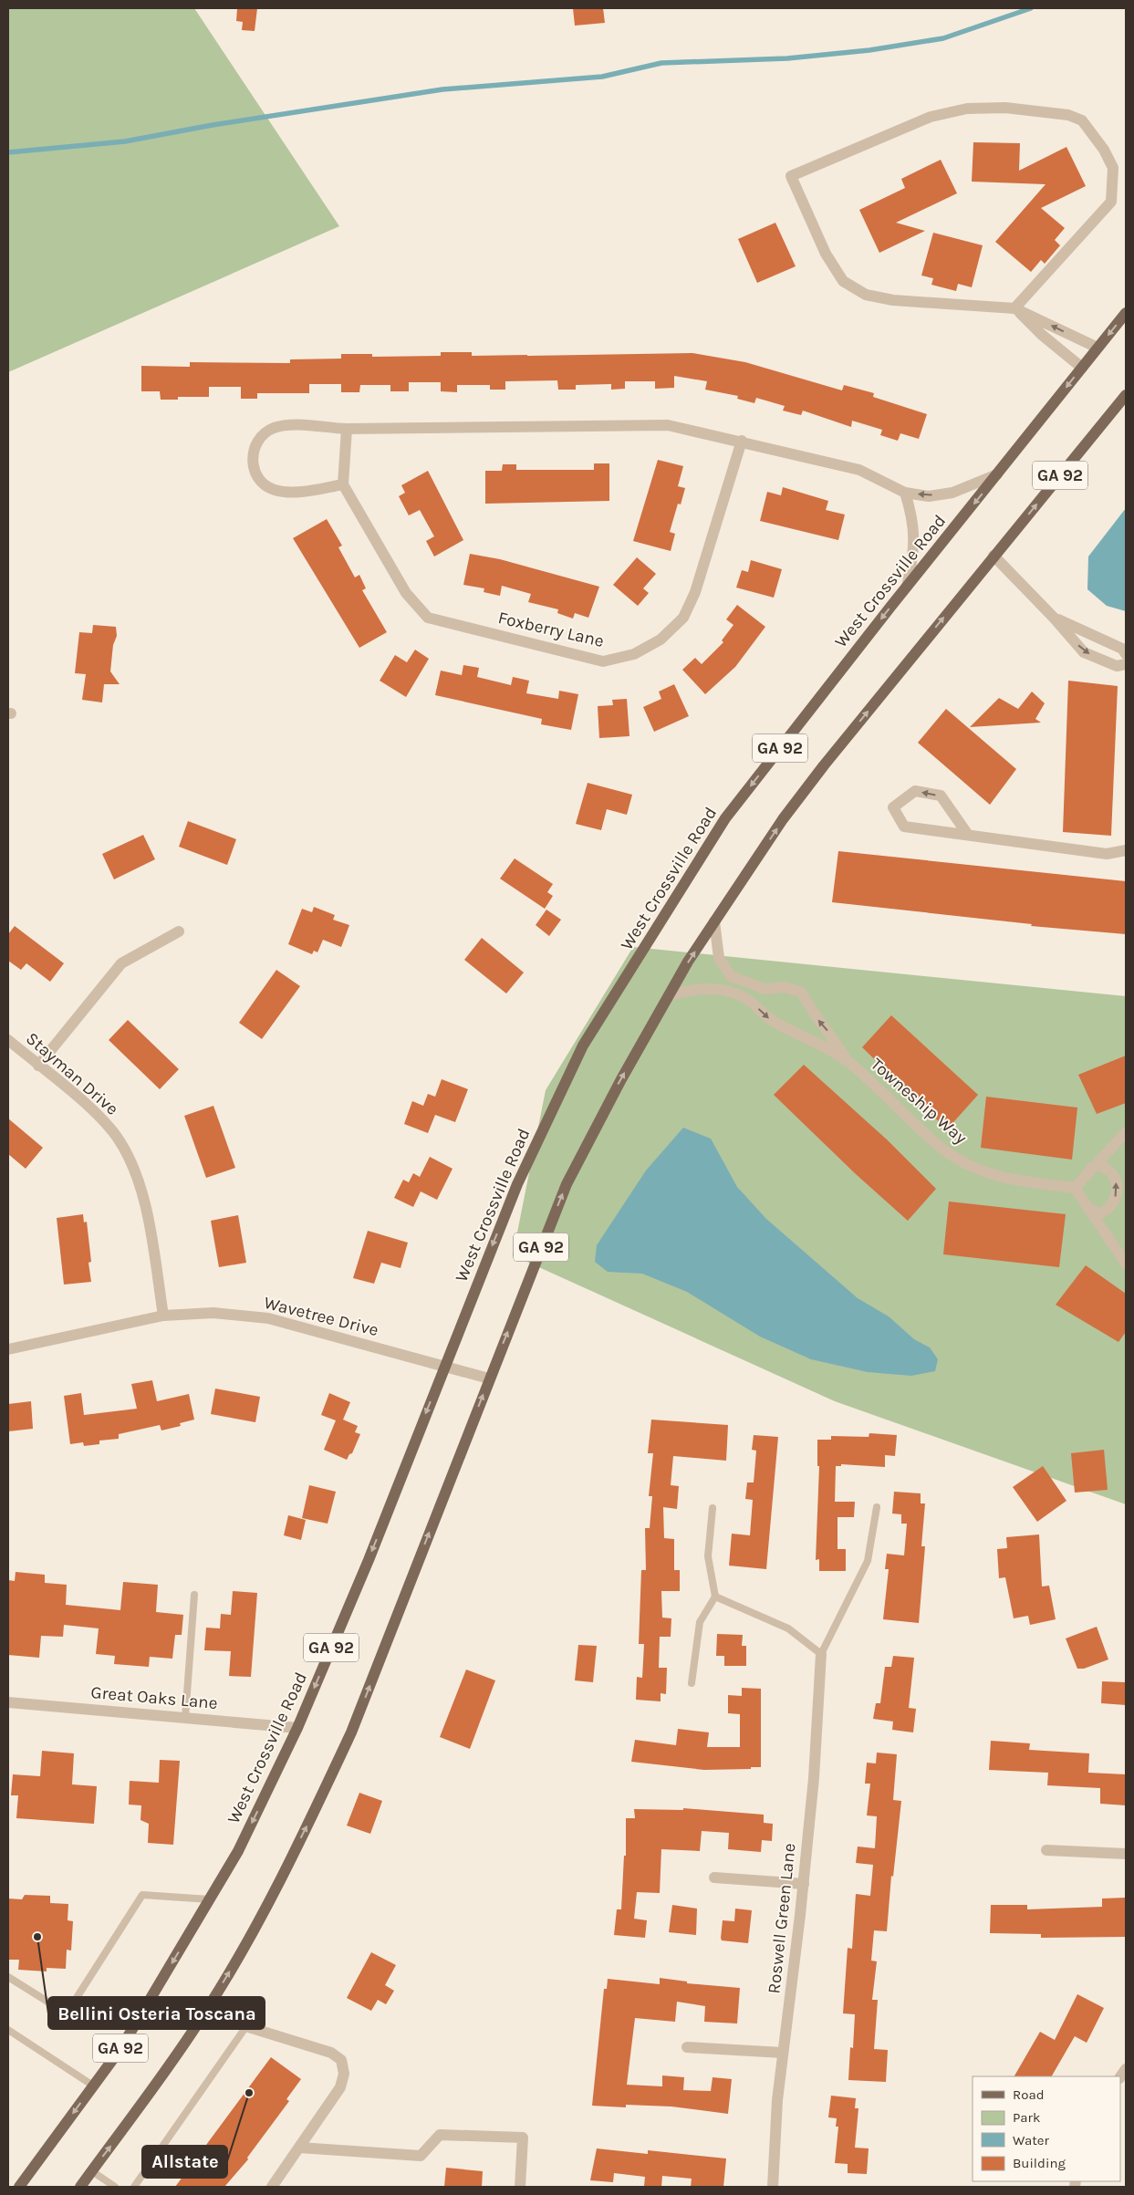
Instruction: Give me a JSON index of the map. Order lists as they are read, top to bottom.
{
  "streets": {
    "main road": ["GA 92", "West Crossville Road"],
    "street": [
      "Foxberry Lane",
      "Stayman Drive",
      "Towneship Way",
      "Wavetree Drive",
      "Great Oaks Lane",
      "Roswell Green Lane"
    ]
  },
  "crossings": [
    ["GA 92", "Towneship Way"],
    ["GA 92", "Wavetree Drive"],
    ["West Crossville Road", "Wavetree Drive"],
    ["West Crossville Road", "Great Oaks Lane"],
    ["Stayman Drive", "Wavetree Drive"]
  ],
  "places": ["Bellini Osteria Toscana", "Allstate"],
  "legend": [
    "Road",
    "Park",
    "Water",
    "Building"
  ]
}
